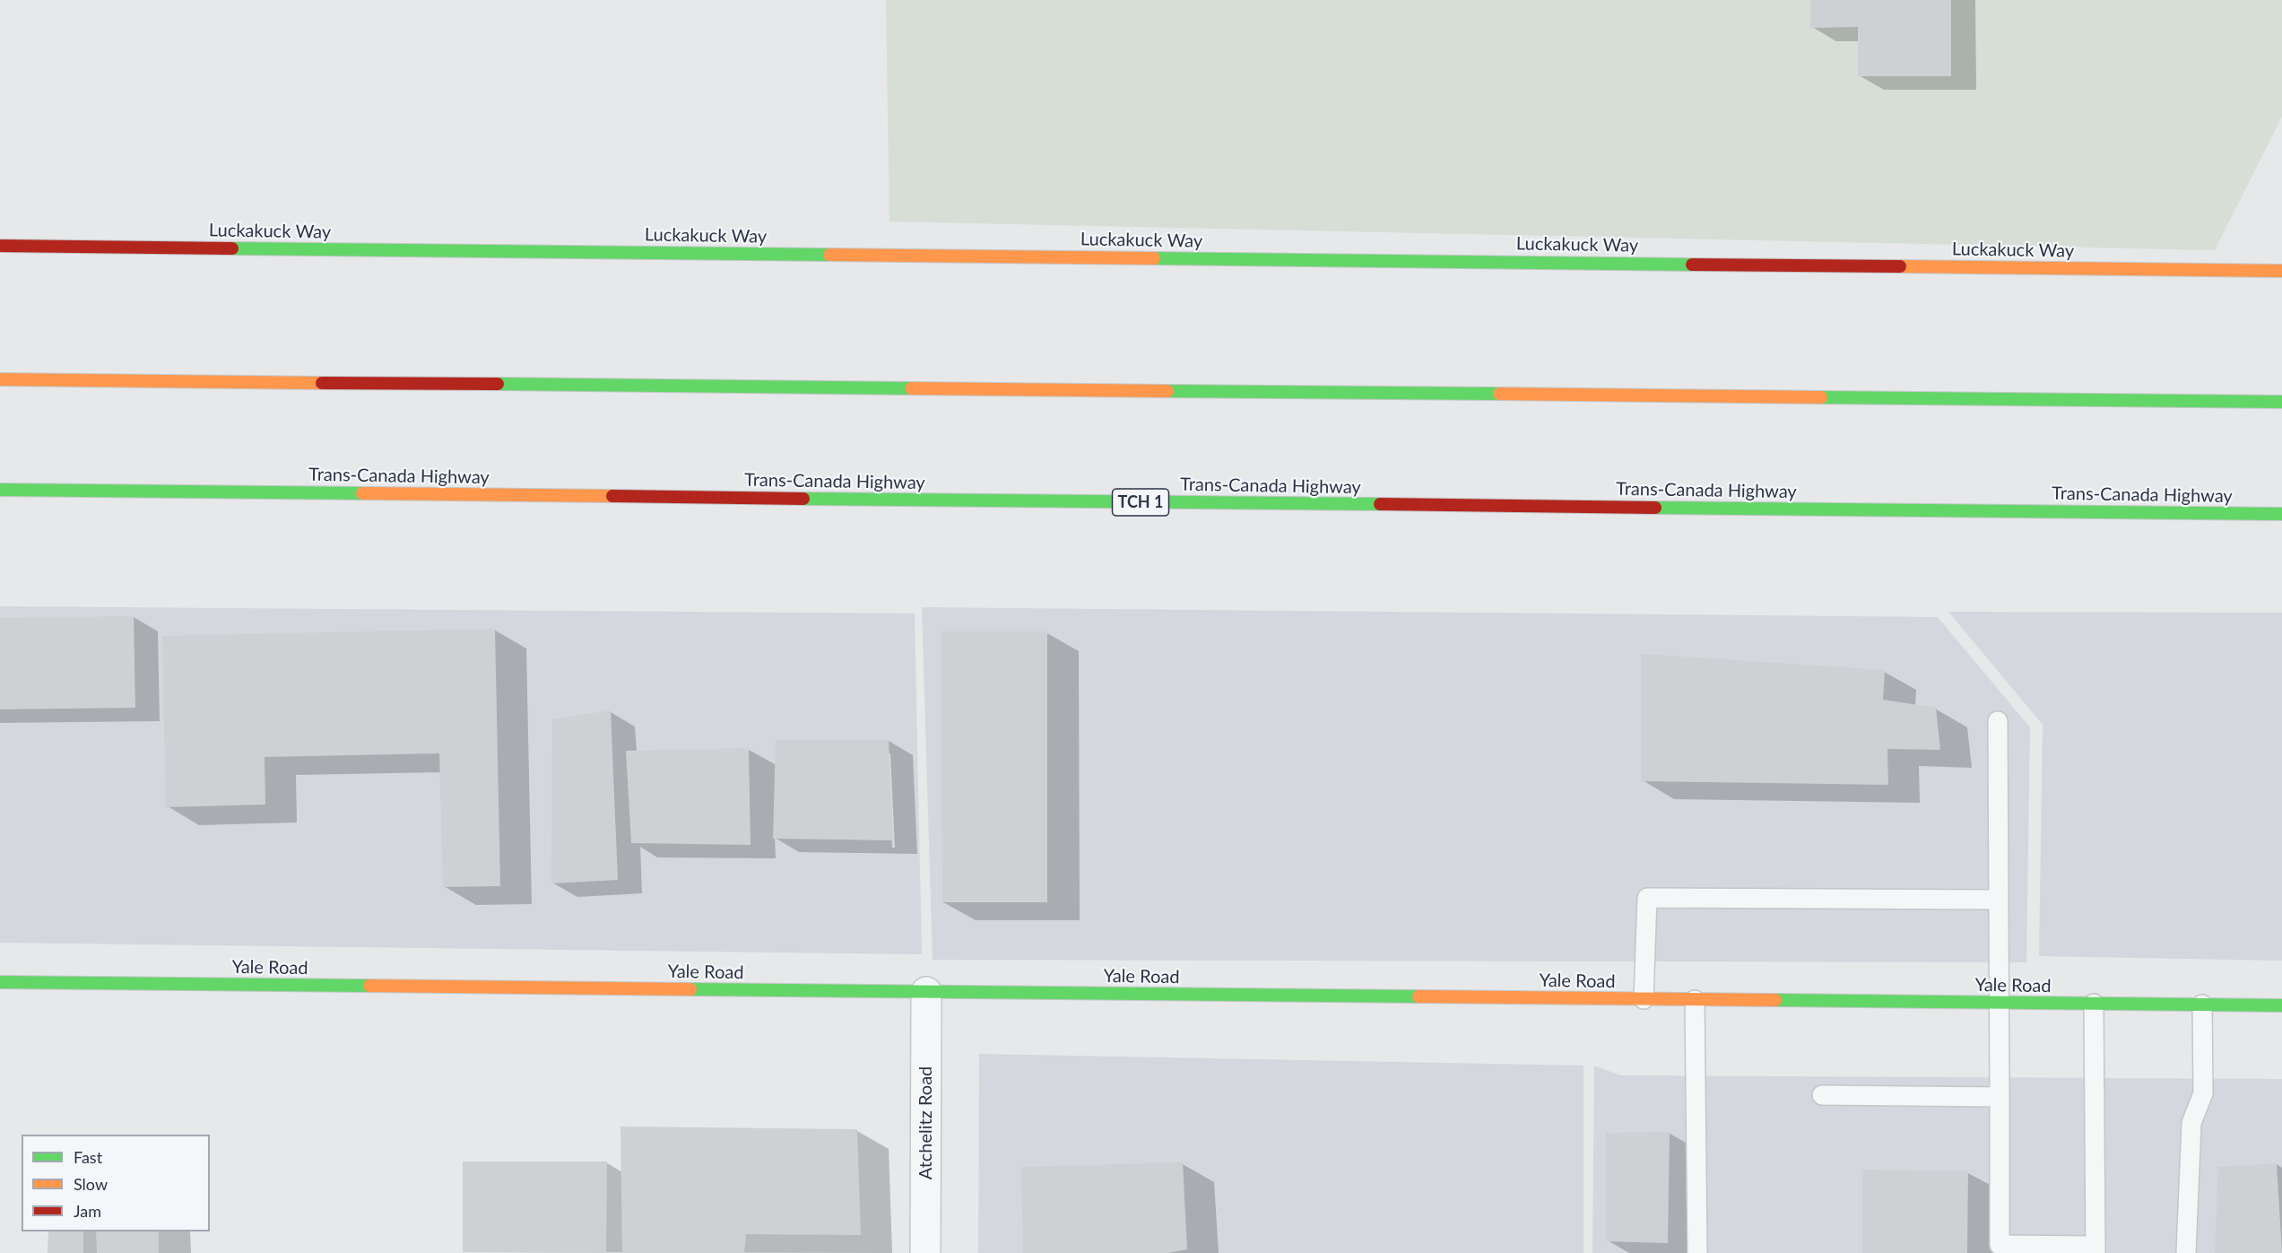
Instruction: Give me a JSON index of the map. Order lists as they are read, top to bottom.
{
  "streets": {
    "main road": [
      "Luckakuck Way",
      "Trans-Canada Highway",
      "TCH 1",
      "Yale Road"
    ],
    "street": ["Atchelitz Road"]
  },
  "crossings": [
    ["Yale Road", "Atchelitz Road"]
  ],
  "legend": ["Fast", "Slow", "Jam"]
}
